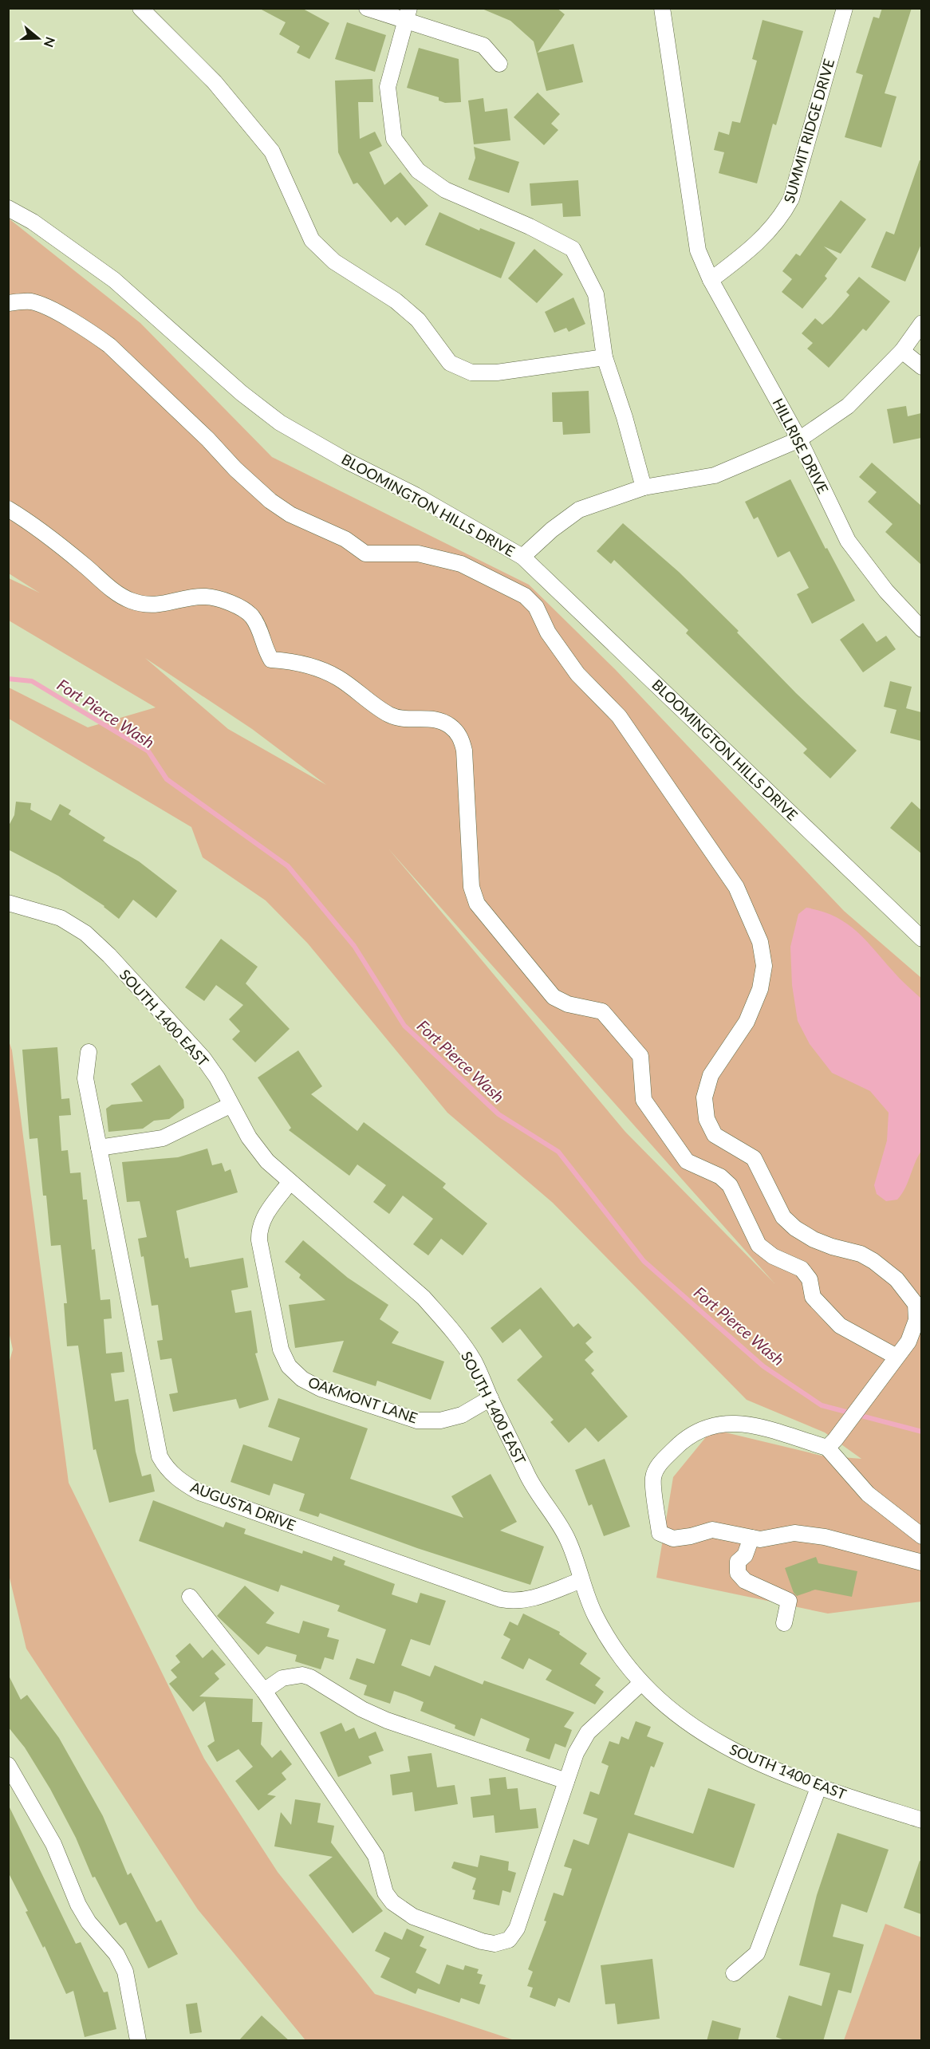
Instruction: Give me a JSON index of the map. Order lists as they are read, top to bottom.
{
  "streets": {
    "street": [
      "SUMMIT RIDGE DRIVE",
      "HILLRISE DRIVE",
      "BLOOMINGTON HILLS DRIVE",
      "SOUTH 1400 EAST",
      "OAKMONT LANE",
      "AUGUSTA DRIVE"
    ]
  },
  "crossings": [
    ["SUMMIT RIDGE DRIVE", "HILLRISE DRIVE"],
    ["SOUTH 1400 EAST", "OAKMONT LANE"],
    ["SOUTH 1400 EAST", "AUGUSTA DRIVE"]
  ],
  "water": ["Fort Pierce Wash"],
  "north": "right"
}
